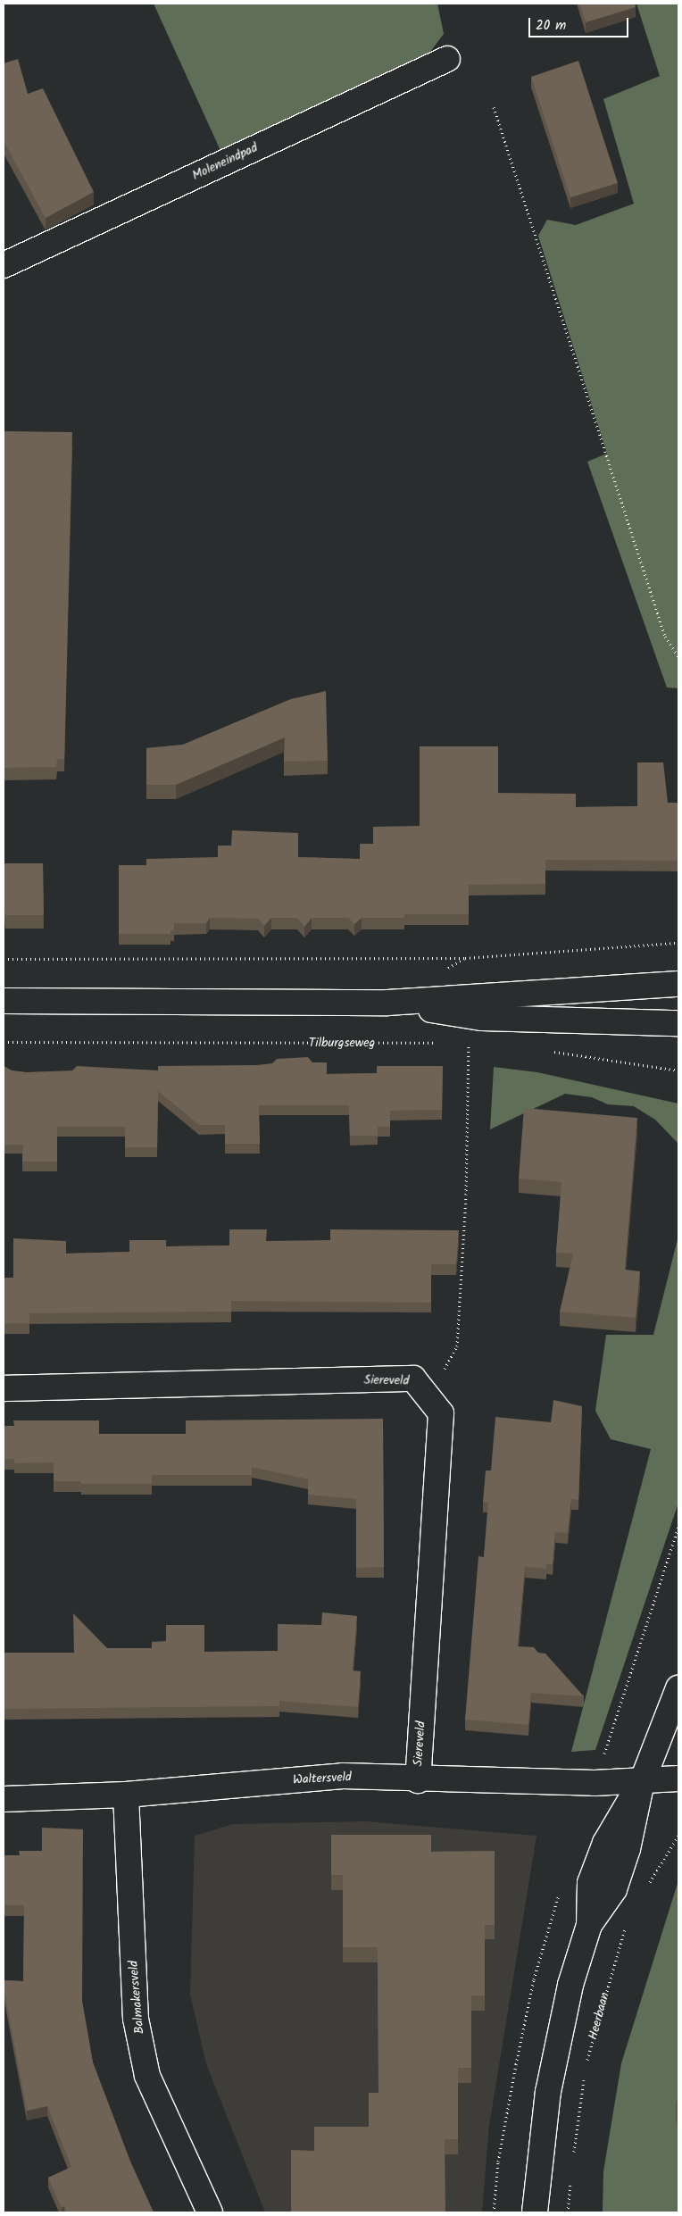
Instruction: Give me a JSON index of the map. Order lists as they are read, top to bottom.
{
  "streets": {
    "street": [
      "Moleneindpad",
      "Siereveld",
      "Waltersveld",
      "Balmakersveld"
    ],
    "path": ["Tilburgseweg", "Heerbaan"]
  },
  "crossings": [
    ["Siereveld", "Waltersveld"],
    ["Waltersveld", "Balmakersveld"]
  ],
  "scale_bar": "20 m"
}
